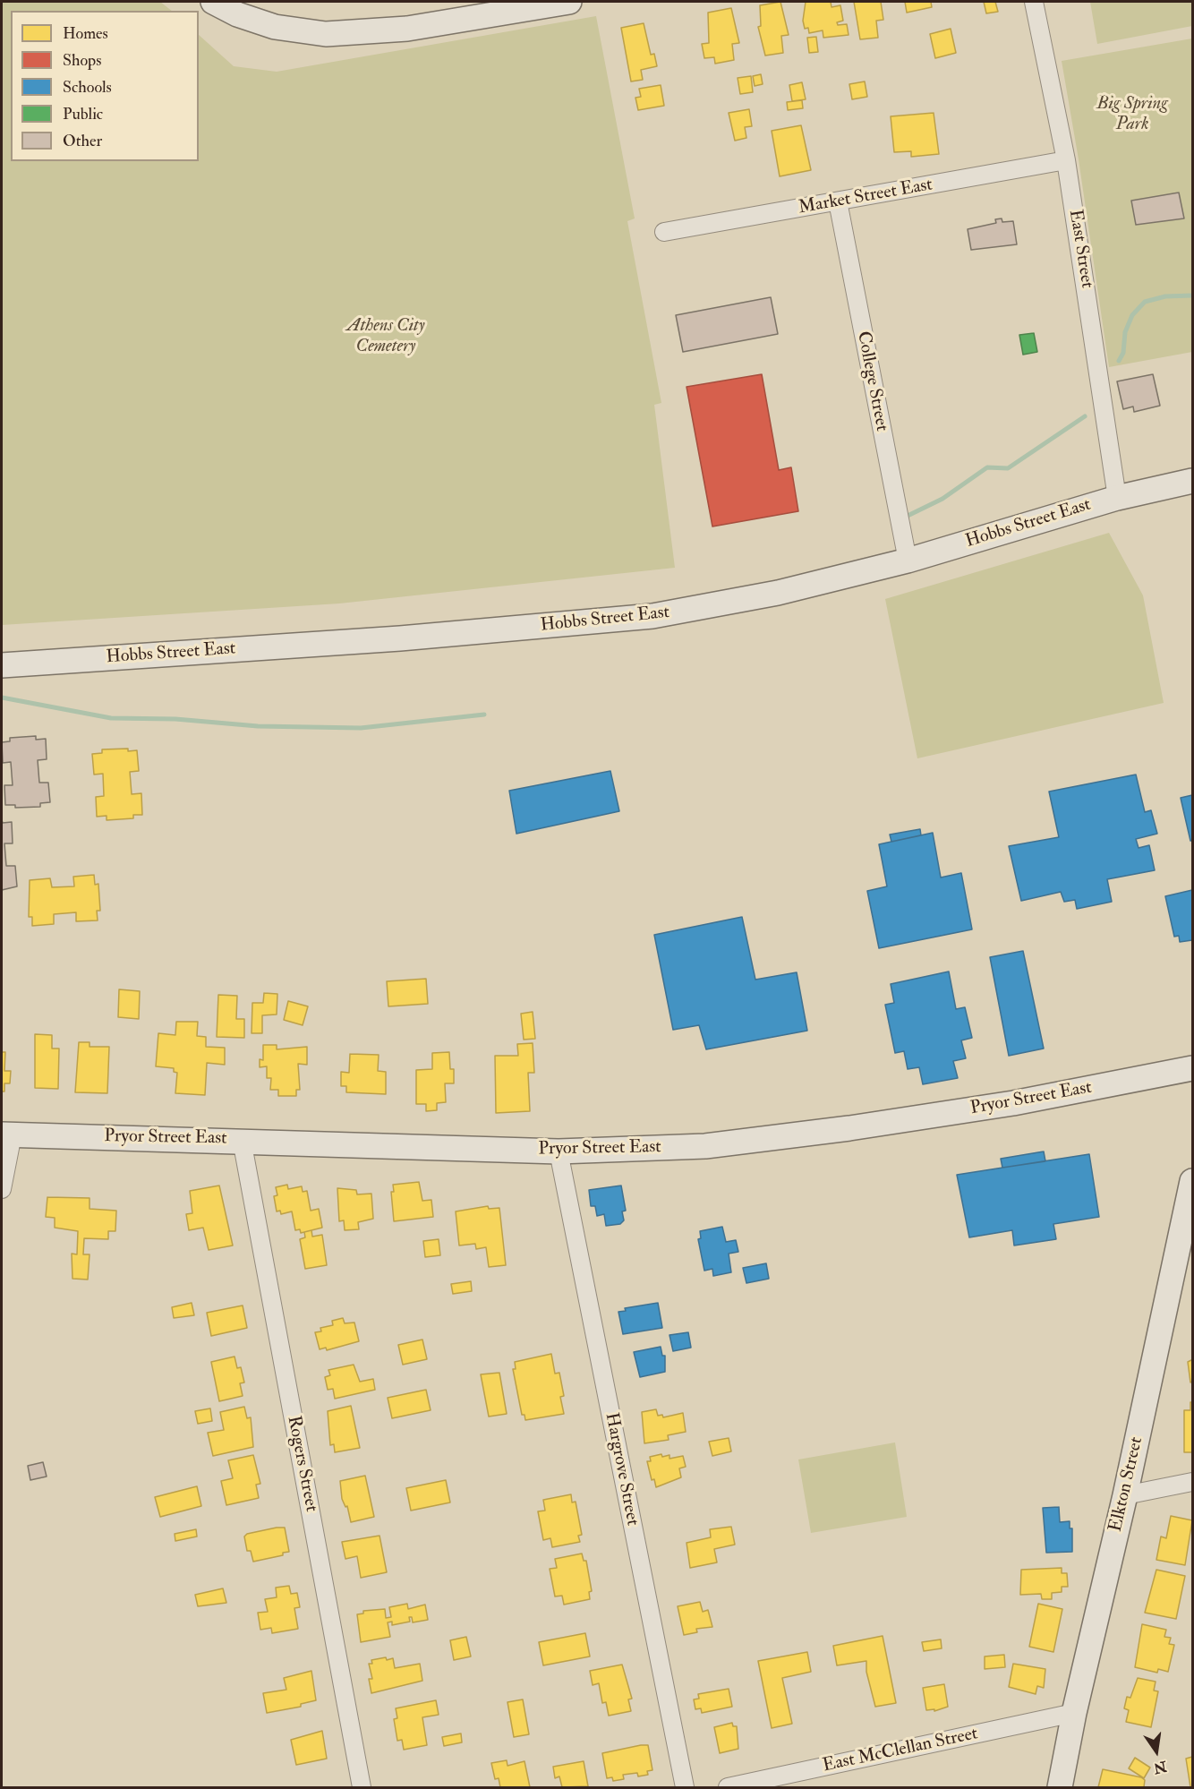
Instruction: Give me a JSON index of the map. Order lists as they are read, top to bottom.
{
  "streets": {
    "street": [
      "Market Street East",
      "East Street",
      "College Street",
      "Hobbs Street East",
      "Pryor Street East",
      "Rogers Street",
      "Hargrove Street",
      "Elkton Street",
      "East McClellan Street"
    ]
  },
  "crossings": [
    ["Market Street East", "East Street"],
    ["Market Street East", "College Street"],
    ["East Street", "Hobbs Street East"],
    ["College Street", "Hobbs Street East"],
    ["Pryor Street East", "Rogers Street"],
    ["Pryor Street East", "Hargrove Street"],
    ["Elkton Street", "East McClellan Street"]
  ],
  "parks": ["Big Spring Park", "Athens City Cemetery"],
  "legend": [
    "Homes",
    "Shops",
    "Schools",
    "Public",
    "Other"
  ],
  "north": "bottom"
}
